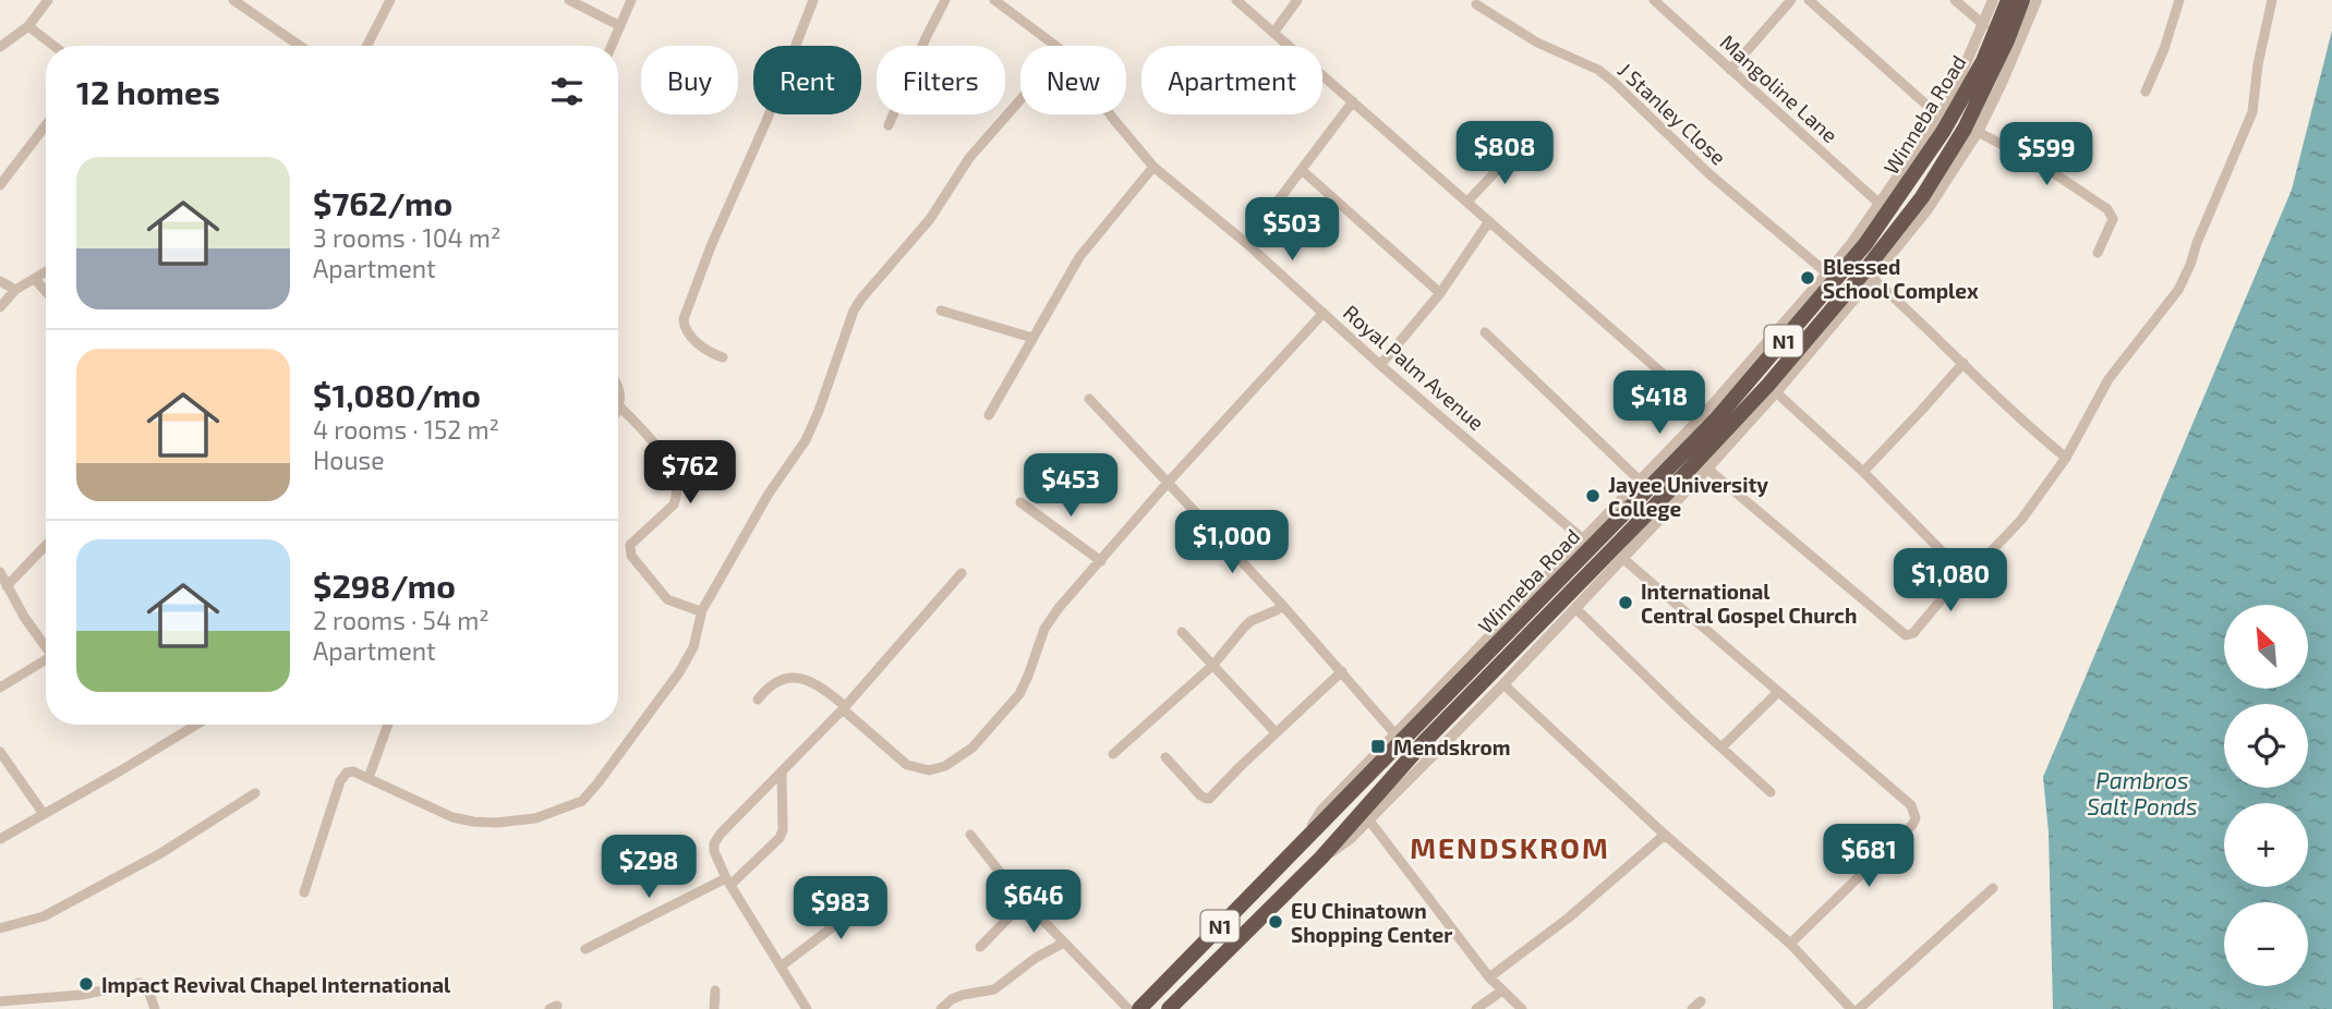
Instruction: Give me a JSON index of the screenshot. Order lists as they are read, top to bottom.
{
  "streets": {
    "highway": ["Winneba Road", "N1"],
    "street": ["Mangoline Lane", "J Stanley Close", "Royal Palm Avenue"]
  },
  "districts": ["MENDSKROM"],
  "water": ["Pambros Salt Ponds"],
  "places": {
    "other": [
      "Blessed School Complex",
      "Jayee University College",
      "International Central Gospel Church",
      "EU Chinatown Shopping Center",
      "Impact Revival Chapel International"
    ],
    "transit": ["Mendskrom"]
  },
  "north": "top left",
  "page": {
    "chip": [
      "Buy",
      "Rent",
      "Filters",
      "New",
      "Apartment"
    ],
    "heading": "12 homes",
    "price": [
      "$808",
      "$599",
      "$503",
      "$418",
      "$762",
      "$453",
      "$1,000",
      "$1,080",
      "$681",
      "$298",
      "$646",
      "$983"
    ],
    "list": [
      {
        "name": "$762/mo",
        "note": "3 rooms · 104 m² · Apartment"
      },
      {
        "name": "$1,080/mo",
        "note": "4 rooms · 152 m² · House"
      },
      {
        "name": "$298/mo",
        "note": "2 rooms · 54 m² · Apartment"
      }
    ],
    "map_buttons": ["+", "−"]
  }
}
